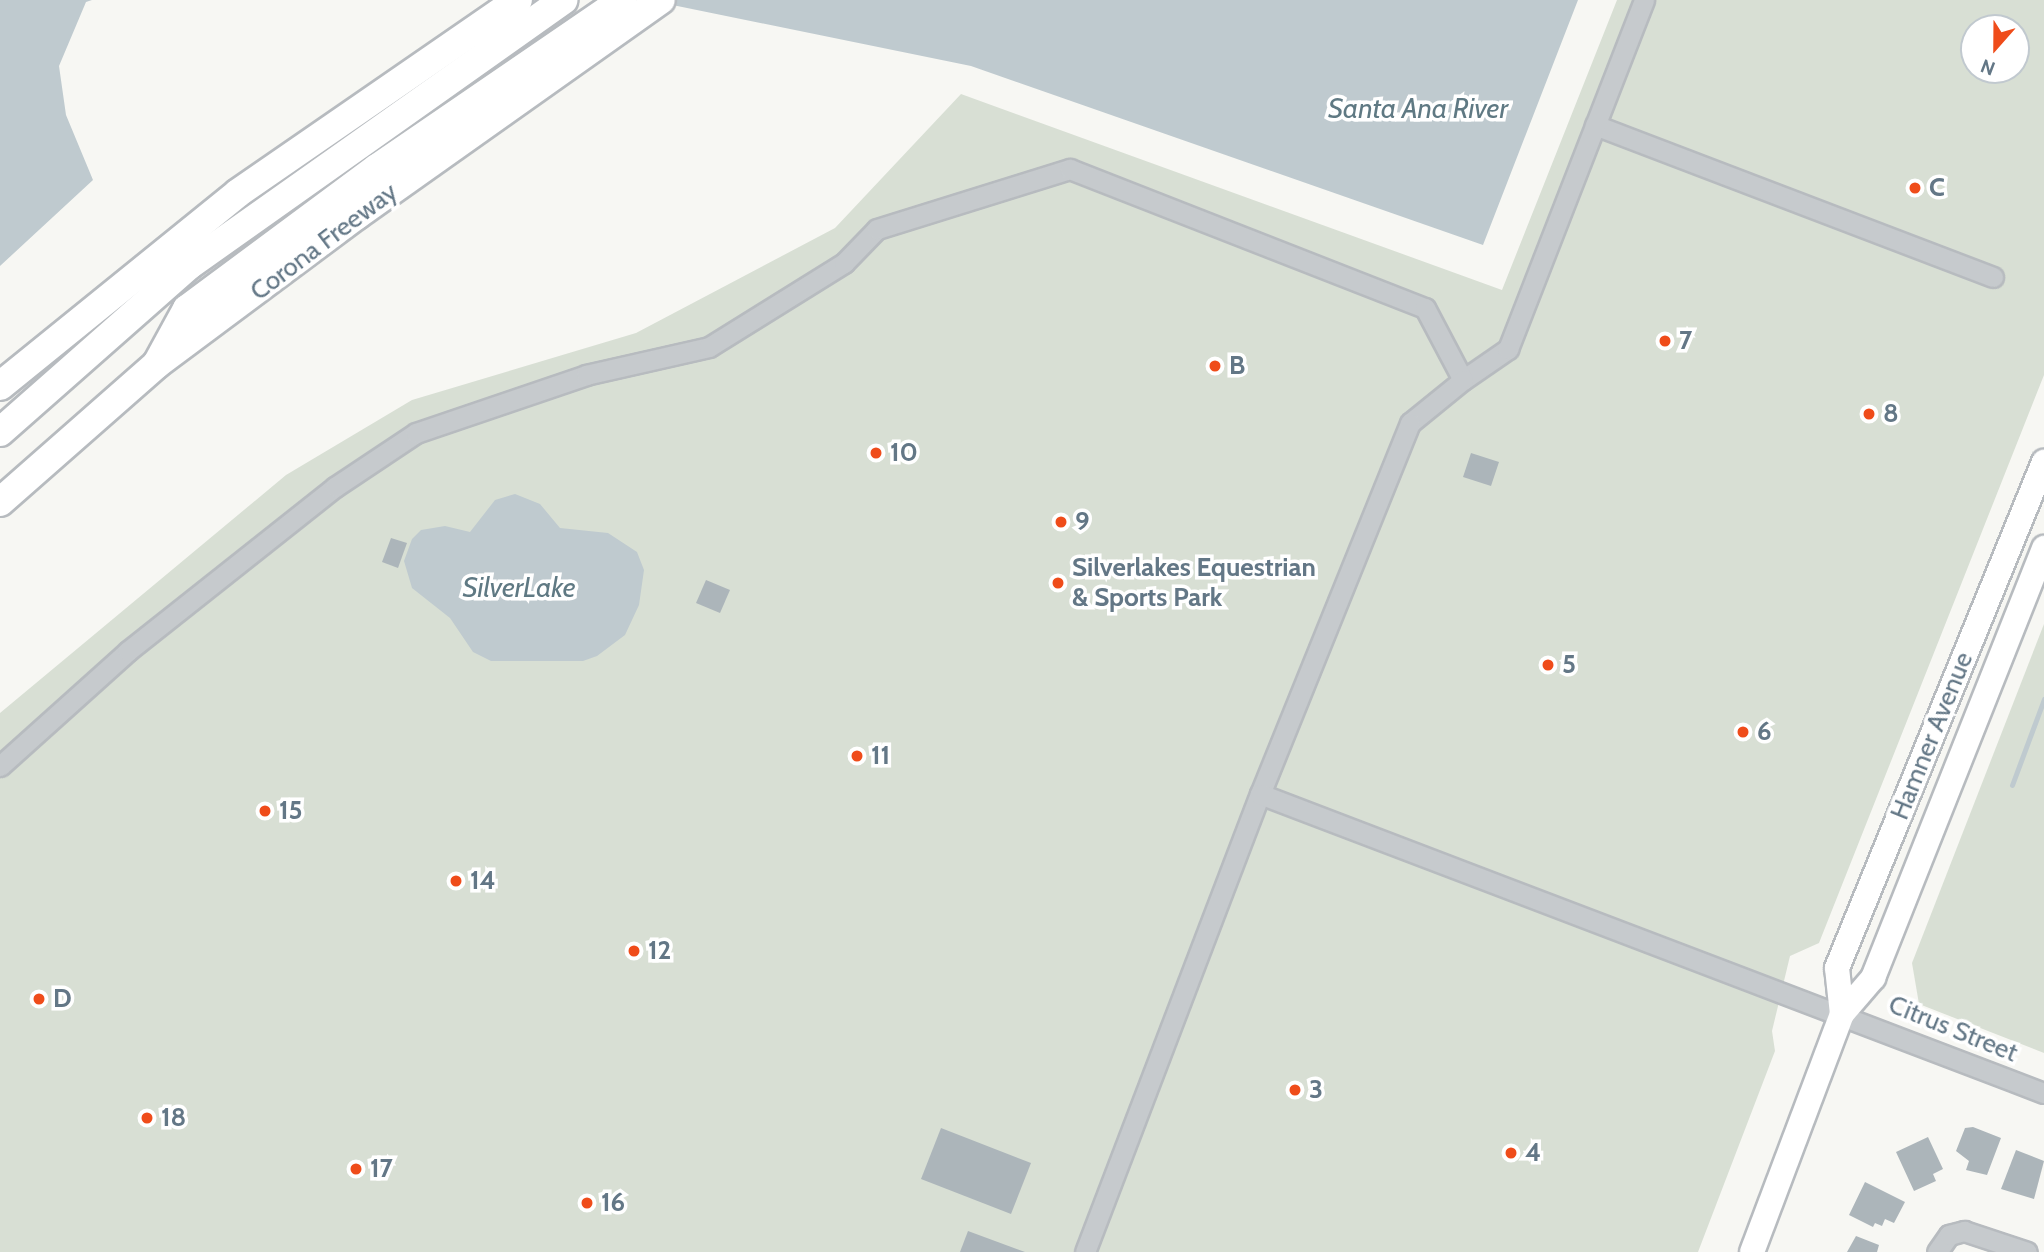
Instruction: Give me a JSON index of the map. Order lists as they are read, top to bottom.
{
  "streets": {
    "highway": ["Corona Freeway"],
    "main road": ["Hamner Avenue"],
    "street": ["Citrus Street"]
  },
  "crossings": [
    ["Hamner Avenue", "Citrus Street"]
  ],
  "water": ["Santa Ana River", "SilverLake"],
  "places": [
    "C",
    "7",
    "B",
    "8",
    "10",
    "9",
    "Silverlakes Equestrian & Sports Park",
    "5",
    "6",
    "11",
    "15",
    "14",
    "12",
    "D",
    "3",
    "18",
    "4",
    "17",
    "16"
  ],
  "north": "bottom"
}
